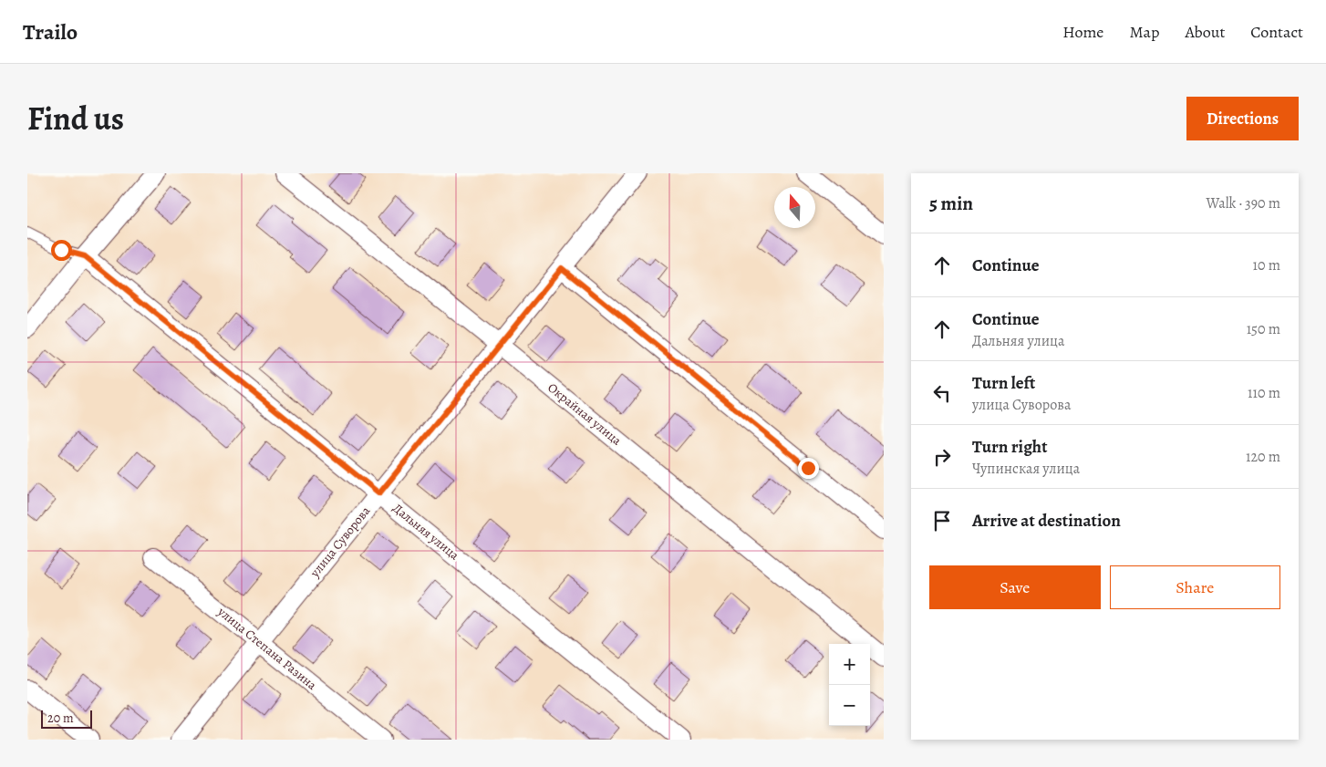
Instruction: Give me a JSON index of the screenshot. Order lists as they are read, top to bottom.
{
  "streets": {
    "street": [
      "Окрайная улица",
      "Дальняя улица",
      "улица Суворова",
      "улица Степана Разина"
    ]
  },
  "crossings": [
    ["Окрайная улица", "улица Суворова"],
    ["Дальняя улица", "улица Суворова"],
    ["улица Суворова", "улица Степана Разина"]
  ],
  "scale_bar": "20 m",
  "north": "top",
  "page": {
    "header": "Trailo",
    "nav": [
      "Home",
      "Map",
      "About",
      "Contact"
    ],
    "title": "Find us",
    "buttons": [
      "Directions",
      ["Save", "Share"]
    ],
    "heading": ["5 min", "Walk · 390 m"],
    "list": [
      ["Continue", "10 m"],
      ["Continue", "Дальняя улица", "150 m"],
      ["Turn left", "улица Суворова", "110 m"],
      ["Turn right", "Чупинская улица", "120 m"],
      "Arrive at destination"
    ],
    "map_buttons": ["+", "−"],
    "scale": "20 m"
  }
}
